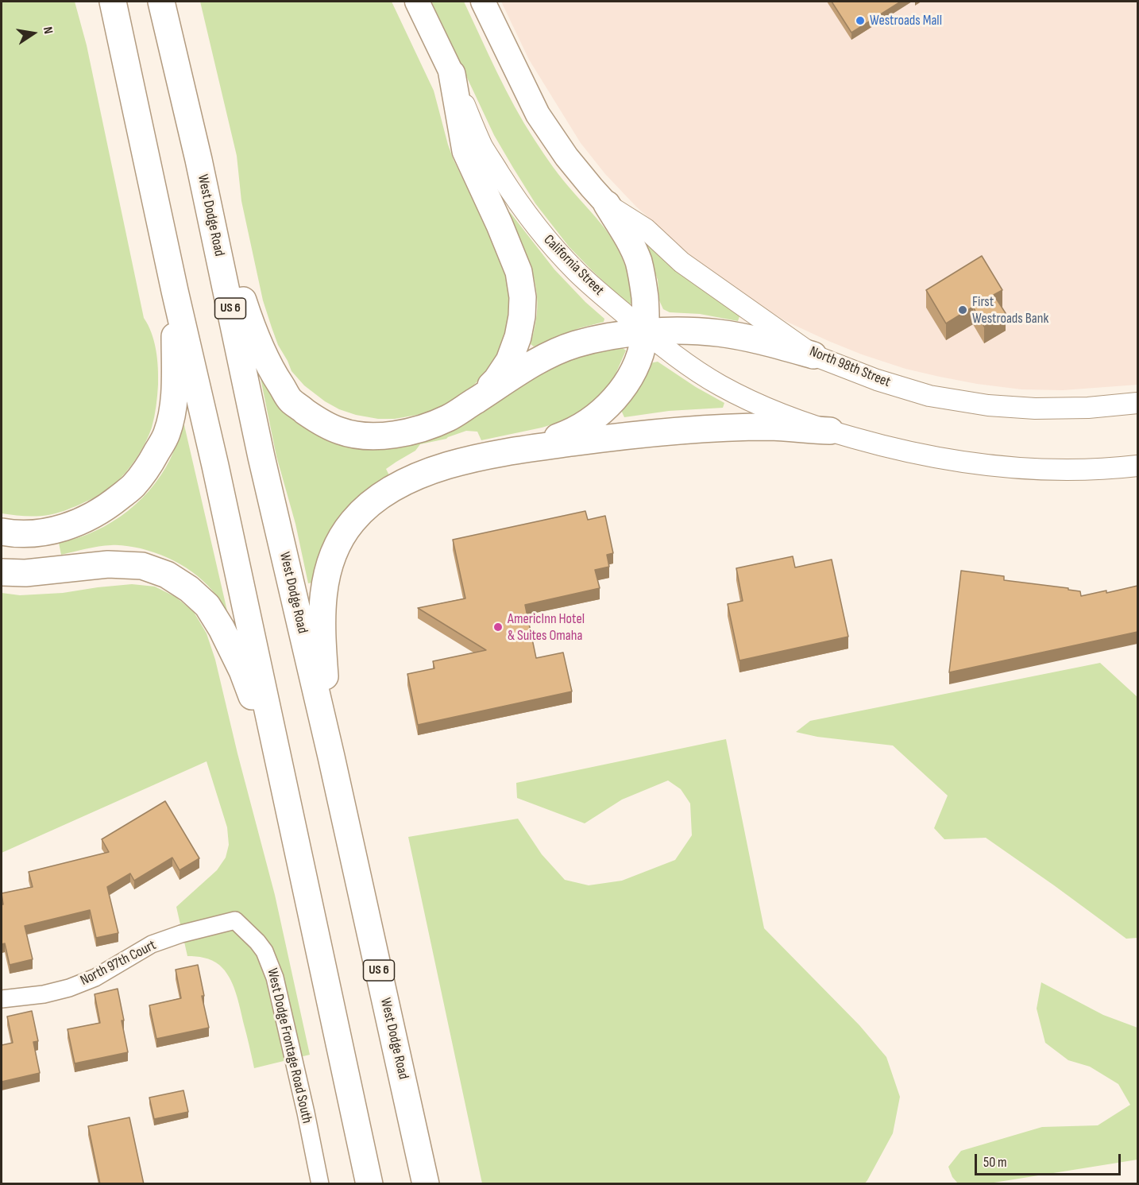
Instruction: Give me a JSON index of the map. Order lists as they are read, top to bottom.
{
  "streets": {
    "highway": ["West Dodge Road", "US 6"],
    "main road": ["California Street"],
    "street": ["North 98th Street", "North 97th Court", "West Dodge Frontage Road South"]
  },
  "crossings": [
    ["North 97th Court", "West Dodge Frontage Road South"]
  ],
  "places": ["Westroads Mall", "First Westroads Bank", "AmericInn Hotel & Suites Omaha"],
  "scale_bar": "50 m",
  "north": "right"
}
